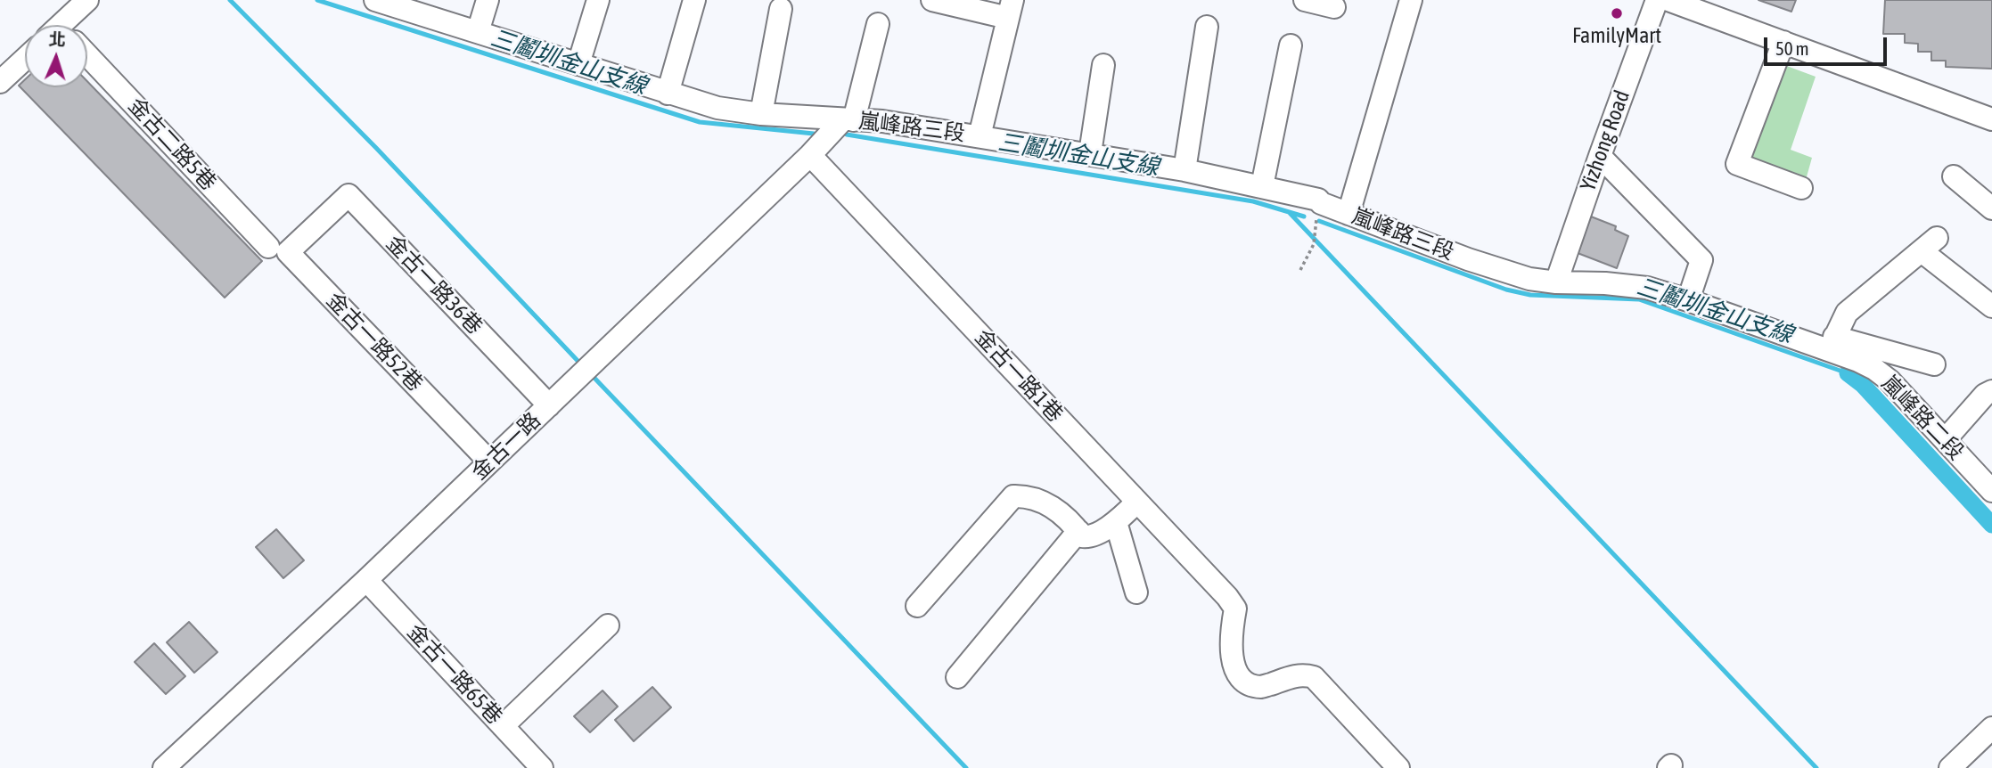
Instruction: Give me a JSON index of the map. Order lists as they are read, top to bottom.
{
  "streets": {
    "street": [
      "嵐峰路三段",
      "Yizhong Road",
      "金古二路5巷",
      "金古一路36巷",
      "金古一路52巷",
      "金古一路1巷",
      "嵐峰路二段",
      "金古一路",
      "金古一路65巷"
    ]
  },
  "crossings": [
    ["嵐峰路三段", "Yizhong Road"],
    ["嵐峰路三段", "嵐峰路二段"],
    ["嵐峰路三段", "金古一路"],
    ["Yizhong Road", "嵐峰路二段"],
    ["金古一路36巷", "金古一路52巷"],
    ["金古一路36巷", "金古一路"],
    ["金古一路52巷", "金古一路"],
    ["金古一路1巷", "金古一路"],
    ["金古一路", "金古一路65巷"]
  ],
  "water": ["三鬮圳金山支線"],
  "places": ["FamilyMart"],
  "scale_bar": "50 m",
  "north": "top"
}
